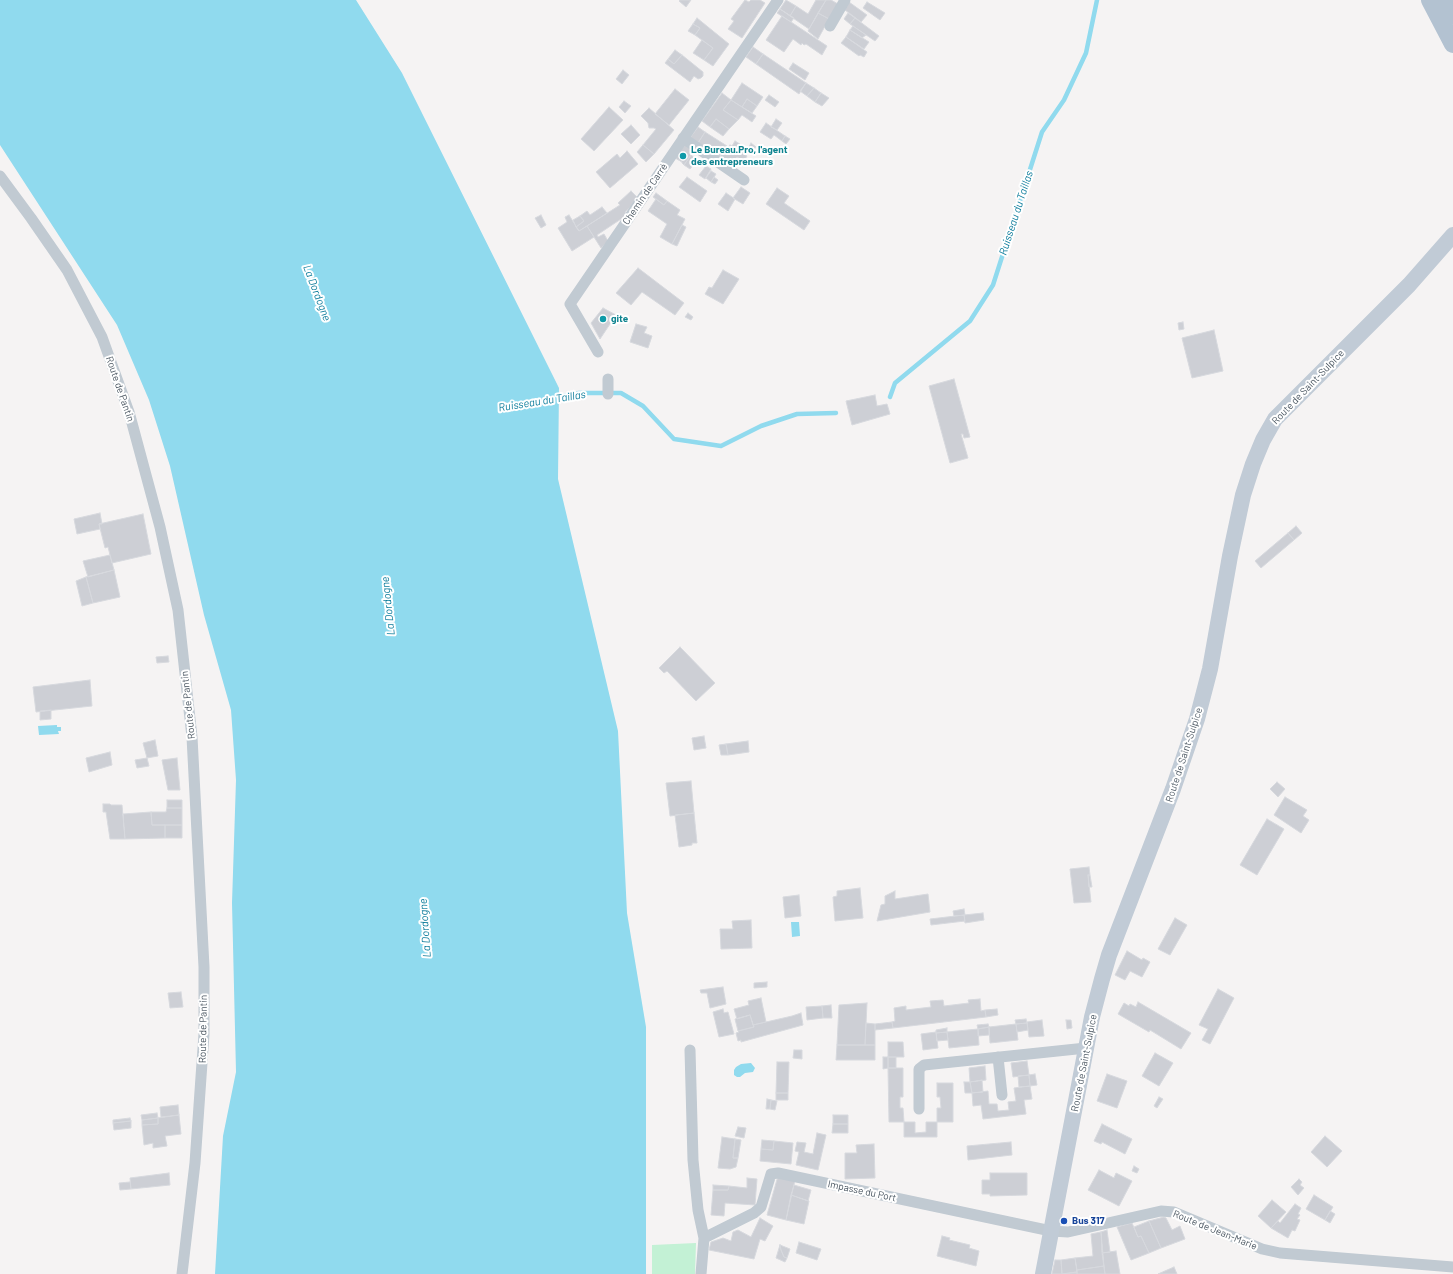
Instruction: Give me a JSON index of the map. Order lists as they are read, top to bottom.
{
  "streets": {
    "main road": ["Route de Saint-Sulpice"],
    "street": [
      "Chemin de Carré",
      "Route de Pantin",
      "Impasse du Port",
      "Route de Jean-Marie"
    ]
  },
  "crossings": [
    ["Route de Saint-Sulpice", "Impasse du Port"],
    ["Route de Saint-Sulpice", "Route de Jean-Marie"],
    ["Impasse du Port", "Route de Jean-Marie"]
  ],
  "water": ["Ruisseau du Taillas", "La Dordogne"],
  "places": ["Le Bureau.Pro, l'agent des entrepreneurs", "gite", "Bus 317"]
}
